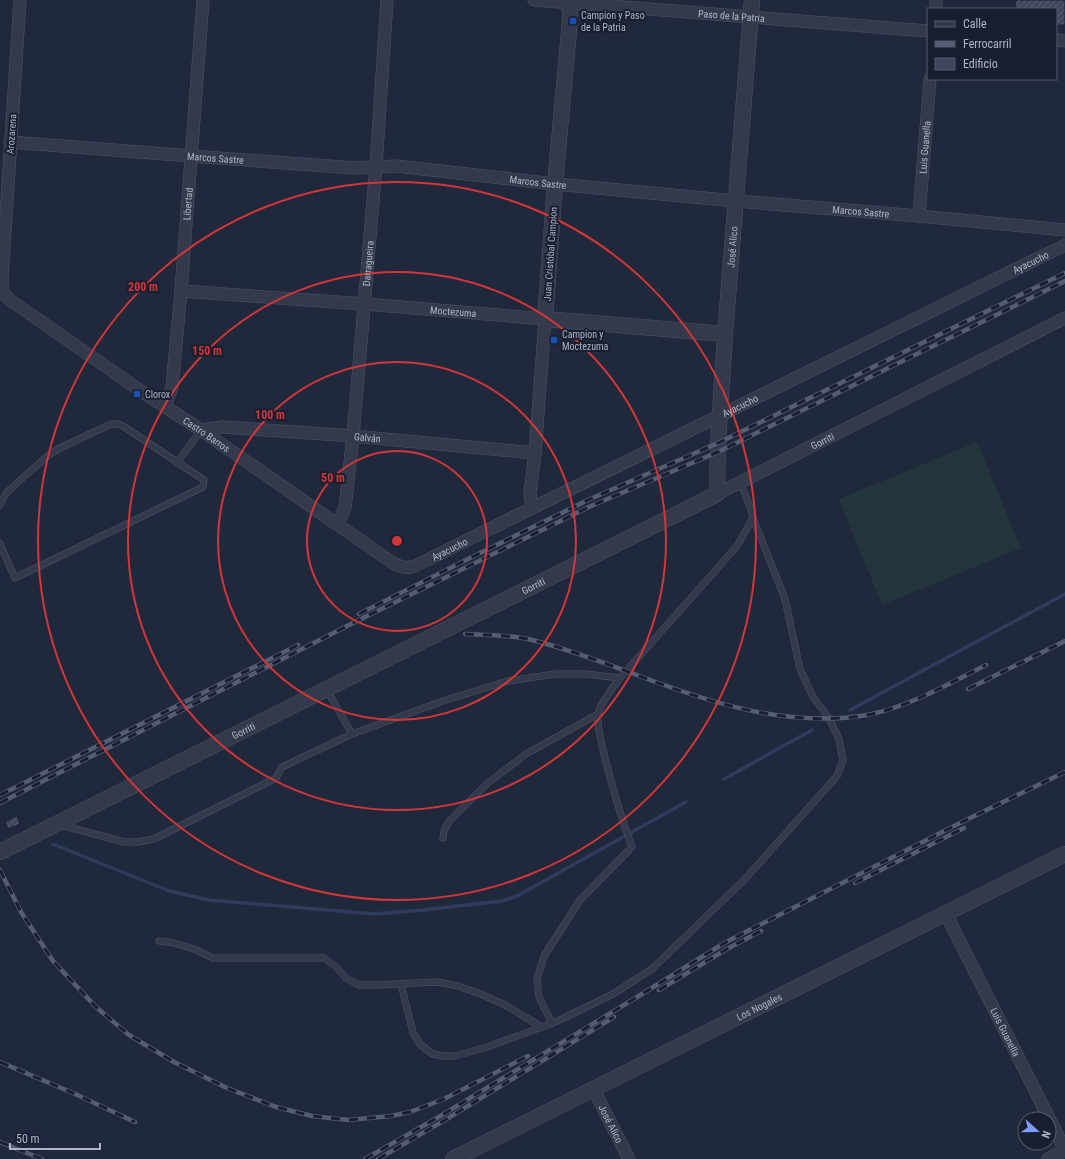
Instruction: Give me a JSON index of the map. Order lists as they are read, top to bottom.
{
  "streets": {
    "street": [
      "Paso de la Patria",
      "Arozarena",
      "Luis Guanella",
      "Marcos Sastre",
      "Libertad",
      "José Alico",
      "Juan Cristóbal Campion",
      "Ayacucho",
      "Darragueira",
      "Moctezuma",
      "Castro Barros",
      "Galván",
      "Gorriti",
      "Los Nogales"
    ]
  },
  "crossings": [
    ["Paso de la Patria", "José Alico"],
    ["Paso de la Patria", "Juan Cristóbal Campion"],
    ["Arozarena", "Marcos Sastre"],
    ["Arozarena", "Castro Barros"],
    ["Luis Guanella", "Marcos Sastre"],
    ["Luis Guanella", "Los Nogales"],
    ["Marcos Sastre", "Libertad"],
    ["Marcos Sastre", "José Alico"],
    ["Marcos Sastre", "Juan Cristóbal Campion"],
    ["Marcos Sastre", "Darragueira"],
    ["Libertad", "Moctezuma"],
    ["Libertad", "Castro Barros"],
    ["José Alico", "Ayacucho"],
    ["José Alico", "Moctezuma"],
    ["José Alico", "Gorriti"],
    ["José Alico", "Los Nogales"],
    ["Juan Cristóbal Campion", "Ayacucho"],
    ["Juan Cristóbal Campion", "Moctezuma"],
    ["Juan Cristóbal Campion", "Galván"],
    ["Ayacucho", "Castro Barros"],
    ["Darragueira", "Moctezuma"],
    ["Darragueira", "Castro Barros"],
    ["Darragueira", "Galván"],
    ["Castro Barros", "Galván"]
  ],
  "places": {
    "transit": ["Campion y Paso de la Patria", "Campion y Moctezuma", "Clorox"]
  },
  "legend": ["Calle", "Ferrocarril", "Edificio"],
  "scale_bar": "50 m",
  "north": "right",
  "rings": [
    "200 m",
    "150 m",
    "100 m",
    "50 m"
  ]
}
